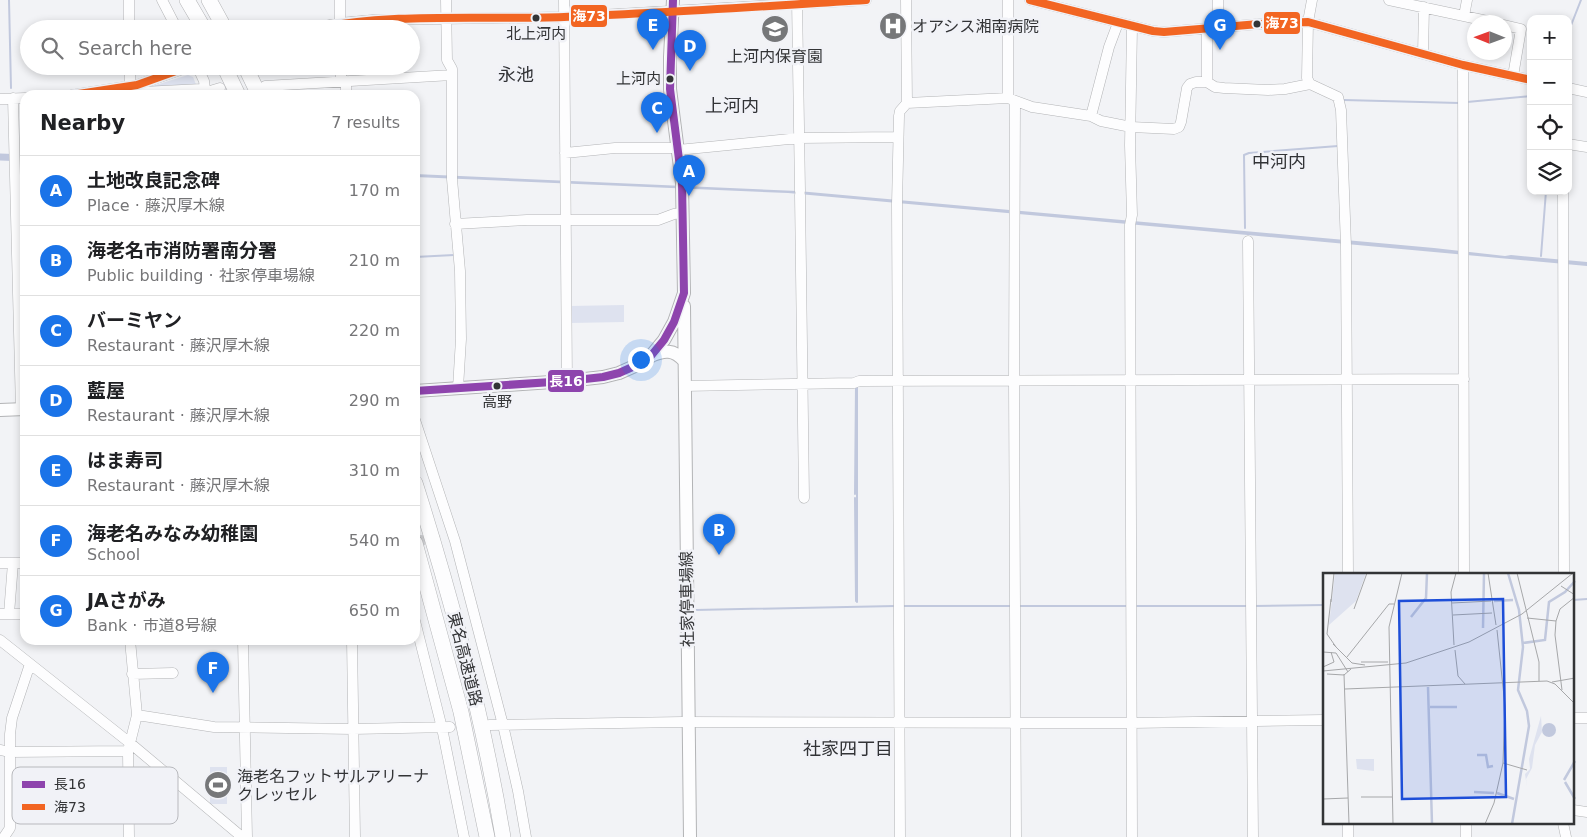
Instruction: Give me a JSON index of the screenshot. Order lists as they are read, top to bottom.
{
  "streets": {
    "highway": ["東名高速道路"],
    "main road": ["社家停車場線"]
  },
  "districts": [
    "永池",
    "上河内",
    "中河内",
    "社家四丁目"
  ],
  "places": {
    "other": ["北上河内", "上河内", "高野"],
    "hospital": ["オアシス湘南病院"],
    "school or university": ["上河内保育園"],
    "sports": ["海老名フットサルアリーナ クレッセル"]
  },
  "lines": ["transit line 長16", "transit line 海73"],
  "legend": ["長16", "海73"],
  "north": "left",
  "page": {
    "pins": [
      "E",
      "G",
      "D",
      "C",
      "A",
      "B",
      "F"
    ],
    "map_buttons": ["+", "−"],
    "search": "Search here",
    "heading": ["Nearby", "7 results"],
    "list": [
      {
        "mark": "A",
        "name": "土地改良記念碑",
        "note": "Place · 藤沢厚木線",
        "value": "170 m"
      },
      {
        "mark": "B",
        "name": "海老名市消防署南分署",
        "note": "Public building · 社家停車場線",
        "value": "210 m"
      },
      {
        "mark": "C",
        "name": "バーミヤン",
        "note": "Restaurant · 藤沢厚木線",
        "value": "220 m"
      },
      {
        "mark": "D",
        "name": "藍屋",
        "note": "Restaurant · 藤沢厚木線",
        "value": "290 m"
      },
      {
        "mark": "E",
        "name": "はま寿司",
        "note": "Restaurant · 藤沢厚木線",
        "value": "310 m"
      },
      {
        "mark": "F",
        "name": "海老名みなみ幼稚園",
        "note": "School",
        "value": "540 m"
      },
      {
        "mark": "G",
        "name": "JAさがみ",
        "note": "Bank · 市道8号線",
        "value": "650 m"
      }
    ]
  }
}
